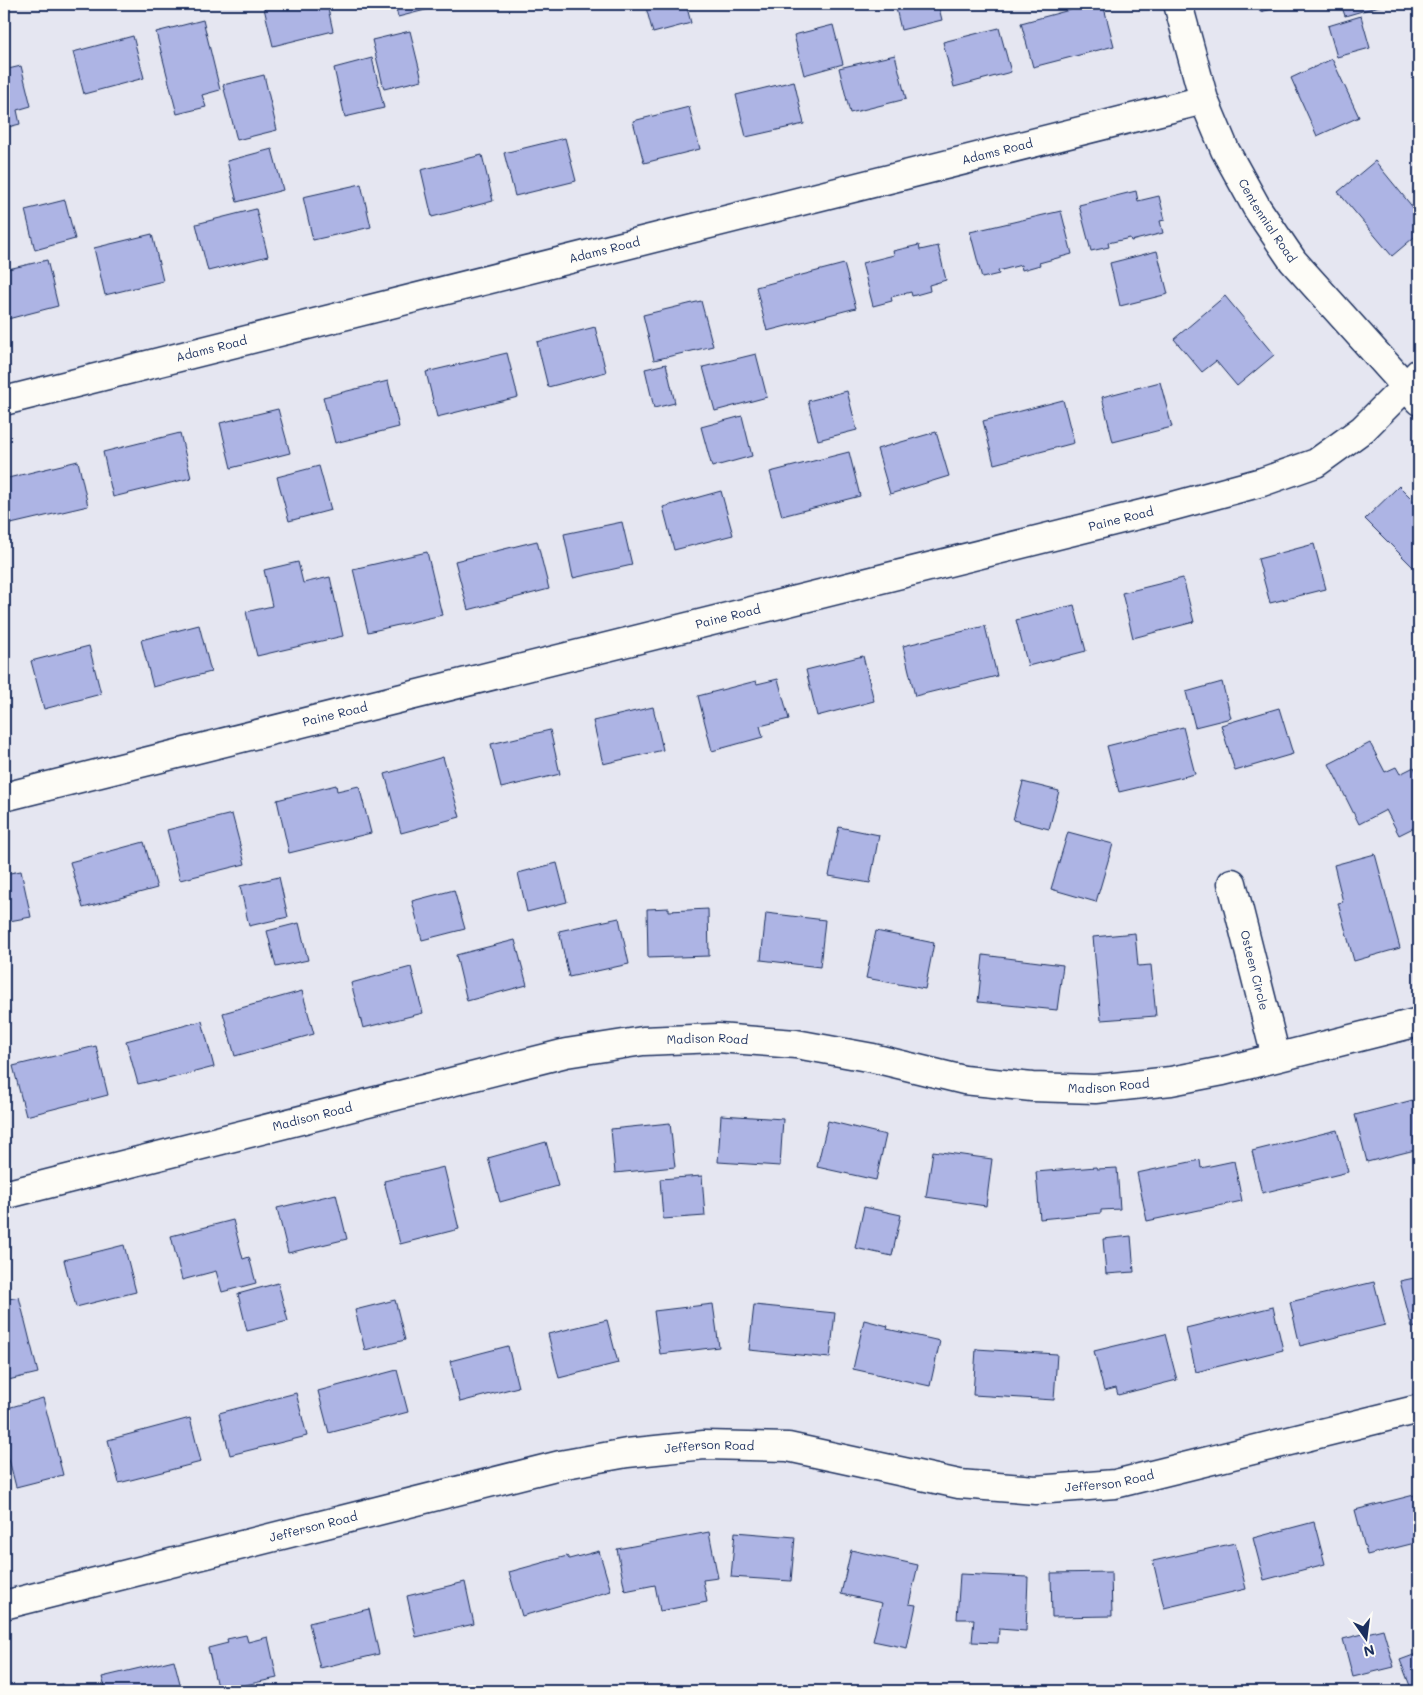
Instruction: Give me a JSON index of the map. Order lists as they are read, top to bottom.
{
  "streets": {
    "street": [
      "Adams Road",
      "Centennial Road",
      "Paine Road",
      "Osteen Circle",
      "Madison Road",
      "Jefferson Road"
    ]
  },
  "crossings": [
    ["Adams Road", "Centennial Road"],
    ["Centennial Road", "Paine Road"],
    ["Osteen Circle", "Madison Road"]
  ],
  "north": "bottom"
}
